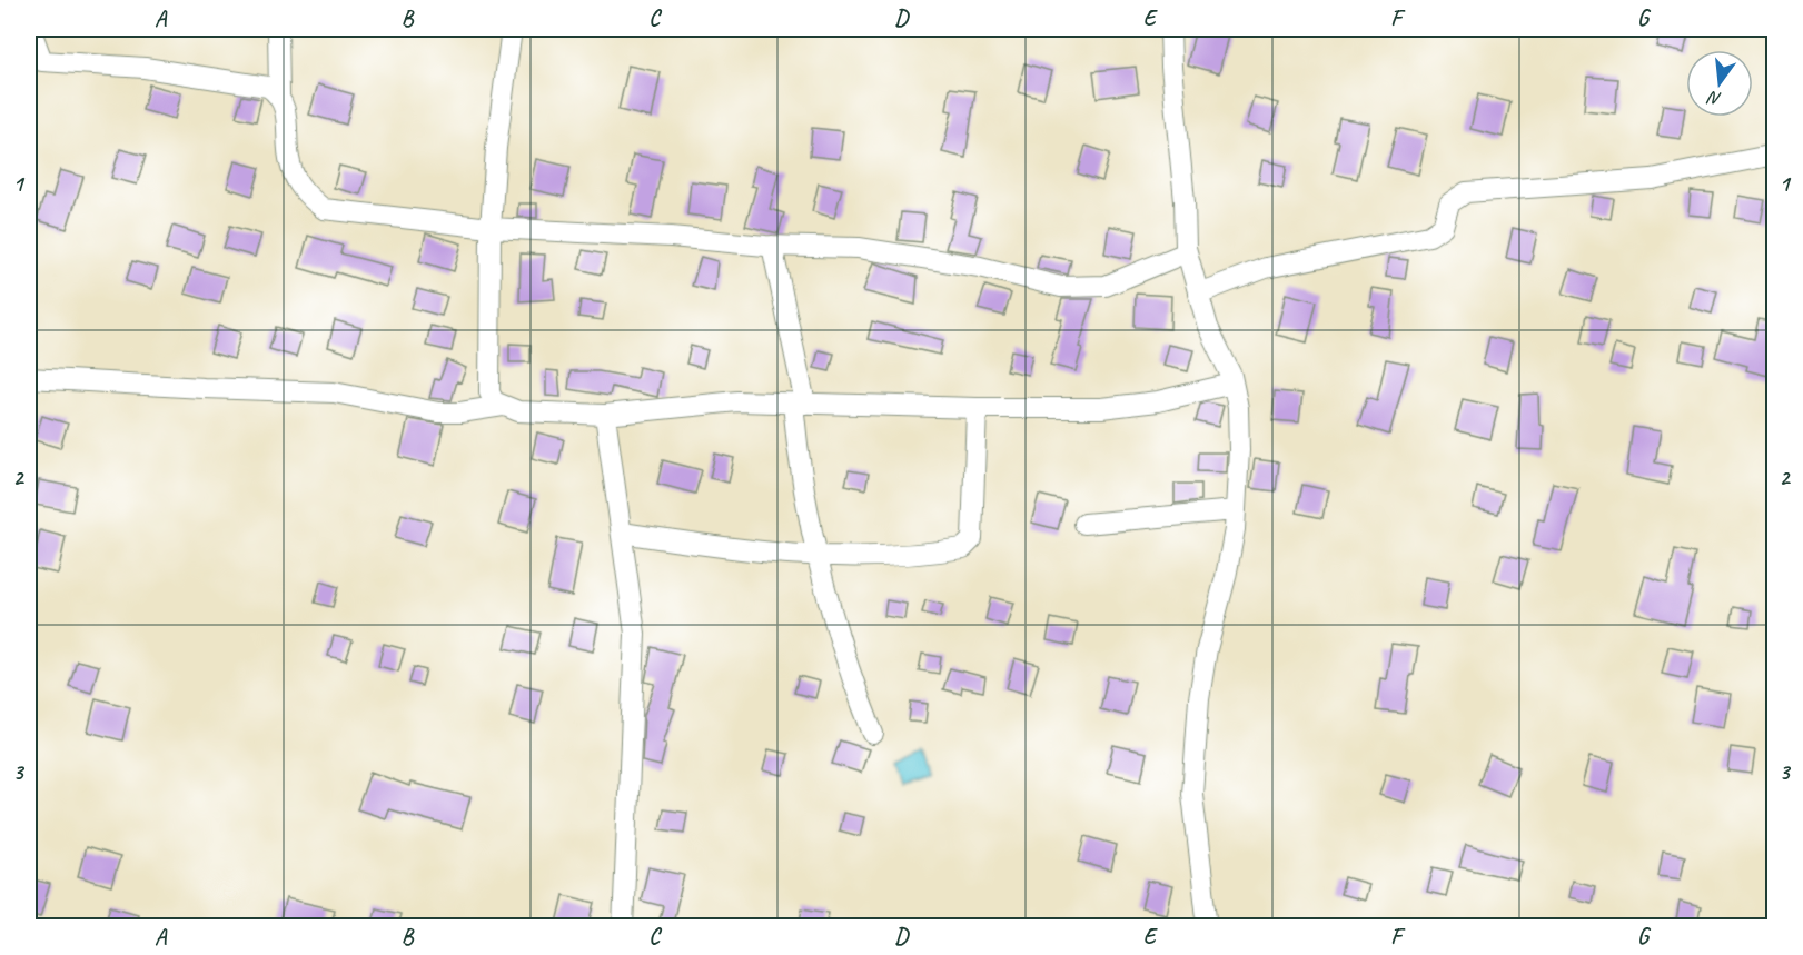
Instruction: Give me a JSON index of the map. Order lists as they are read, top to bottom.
{
  "north": "bottom",
  "grid": {
    "columns": [
      "A",
      "B",
      "C",
      "D",
      "E",
      "F",
      "G"
    ],
    "rows": ["1", "2", "3"]
  }
}
